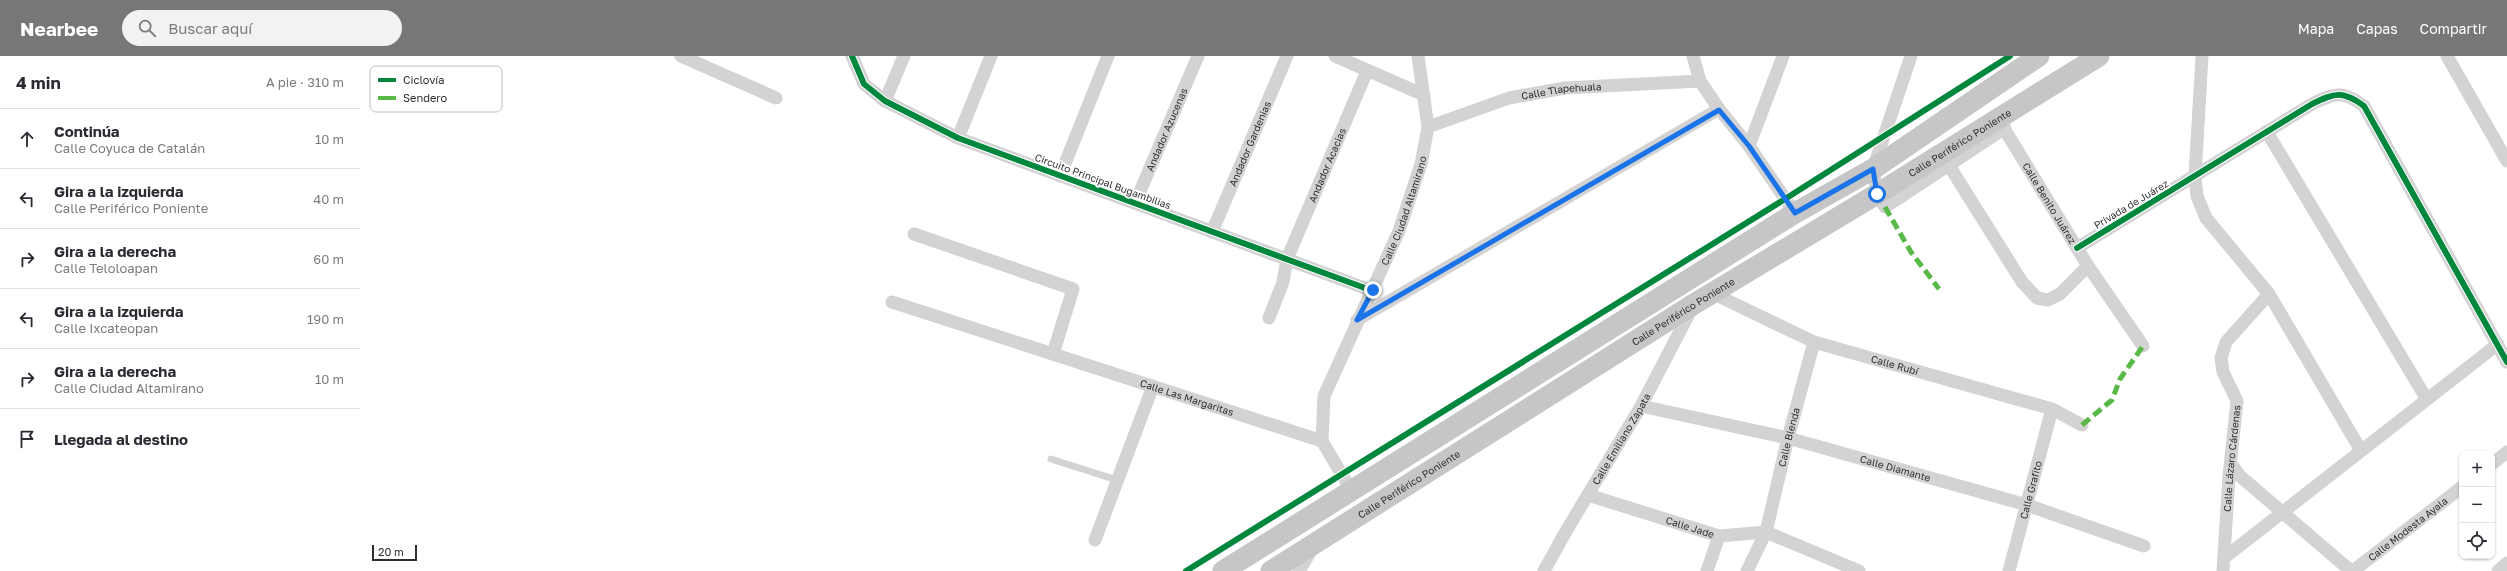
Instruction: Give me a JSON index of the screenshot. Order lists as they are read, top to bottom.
{
  "streets": {
    "main road": ["Calle Periférico Poniente"],
    "street": [
      "Calle Tlapehuala",
      "Andador Azucenas",
      "Andador Gardenias",
      "Andador Acacias",
      "Circuito Principal Bugambilias",
      "Calle Benito Juárez",
      "Privada de Juárez",
      "Calle Ciudad Altamirano",
      "Calle Rubí",
      "Calle Las Margaritas",
      "Calle Blenda",
      "Calle Emiliano Zapata",
      "Calle Lázaro Cárdenas",
      "Calle Diamante",
      "Calle Grafito",
      "Calle Jade",
      "Calle Modesta Ayala"
    ]
  },
  "crossings": [
    ["Calle Tlapehuala", "Calle Ciudad Altamirano"],
    ["Andador Azucenas", "Circuito Principal Bugambilias"],
    ["Calle Periférico Poniente", "Calle Benito Juárez"],
    ["Calle Periférico Poniente", "Calle Rubí"],
    ["Calle Periférico Poniente", "Calle Emiliano Zapata"],
    ["Andador Gardenias", "Circuito Principal Bugambilias"],
    ["Andador Acacias", "Circuito Principal Bugambilias"],
    ["Circuito Principal Bugambilias", "Calle Ciudad Altamirano"],
    ["Calle Benito Juárez", "Privada de Juárez"],
    ["Calle Ciudad Altamirano", "Calle Las Margaritas"],
    ["Calle Rubí", "Calle Blenda"],
    ["Calle Rubí", "Calle Grafito"],
    ["Calle Blenda", "Calle Diamante"],
    ["Calle Blenda", "Calle Jade"],
    ["Calle Emiliano Zapata", "Calle Diamante"],
    ["Calle Emiliano Zapata", "Calle Jade"],
    ["Calle Diamante", "Calle Grafito"]
  ],
  "legend": ["Ciclovía", "Sendero"],
  "scale_bar": "20 m",
  "page": {
    "header": "Nearbee",
    "search": "Buscar aquí",
    "nav": ["Mapa", "Capas", "Compartir"],
    "heading": ["4 min", "A pie · 310 m"],
    "list": [
      ["Continúa", "Calle Coyuca de Catalán", "10 m"],
      ["Gira a la izquierda", "Calle Periférico Poniente", "40 m"],
      ["Gira a la derecha", "Calle Teloloapan", "60 m"],
      ["Gira a la izquierda", "Calle Ixcateopan", "190 m"],
      ["Gira a la derecha", "Calle Ciudad Altamirano", "10 m"],
      "Llegada al destino"
    ],
    "map_buttons": ["+", "−"],
    "scale": "20 m"
  }
}
